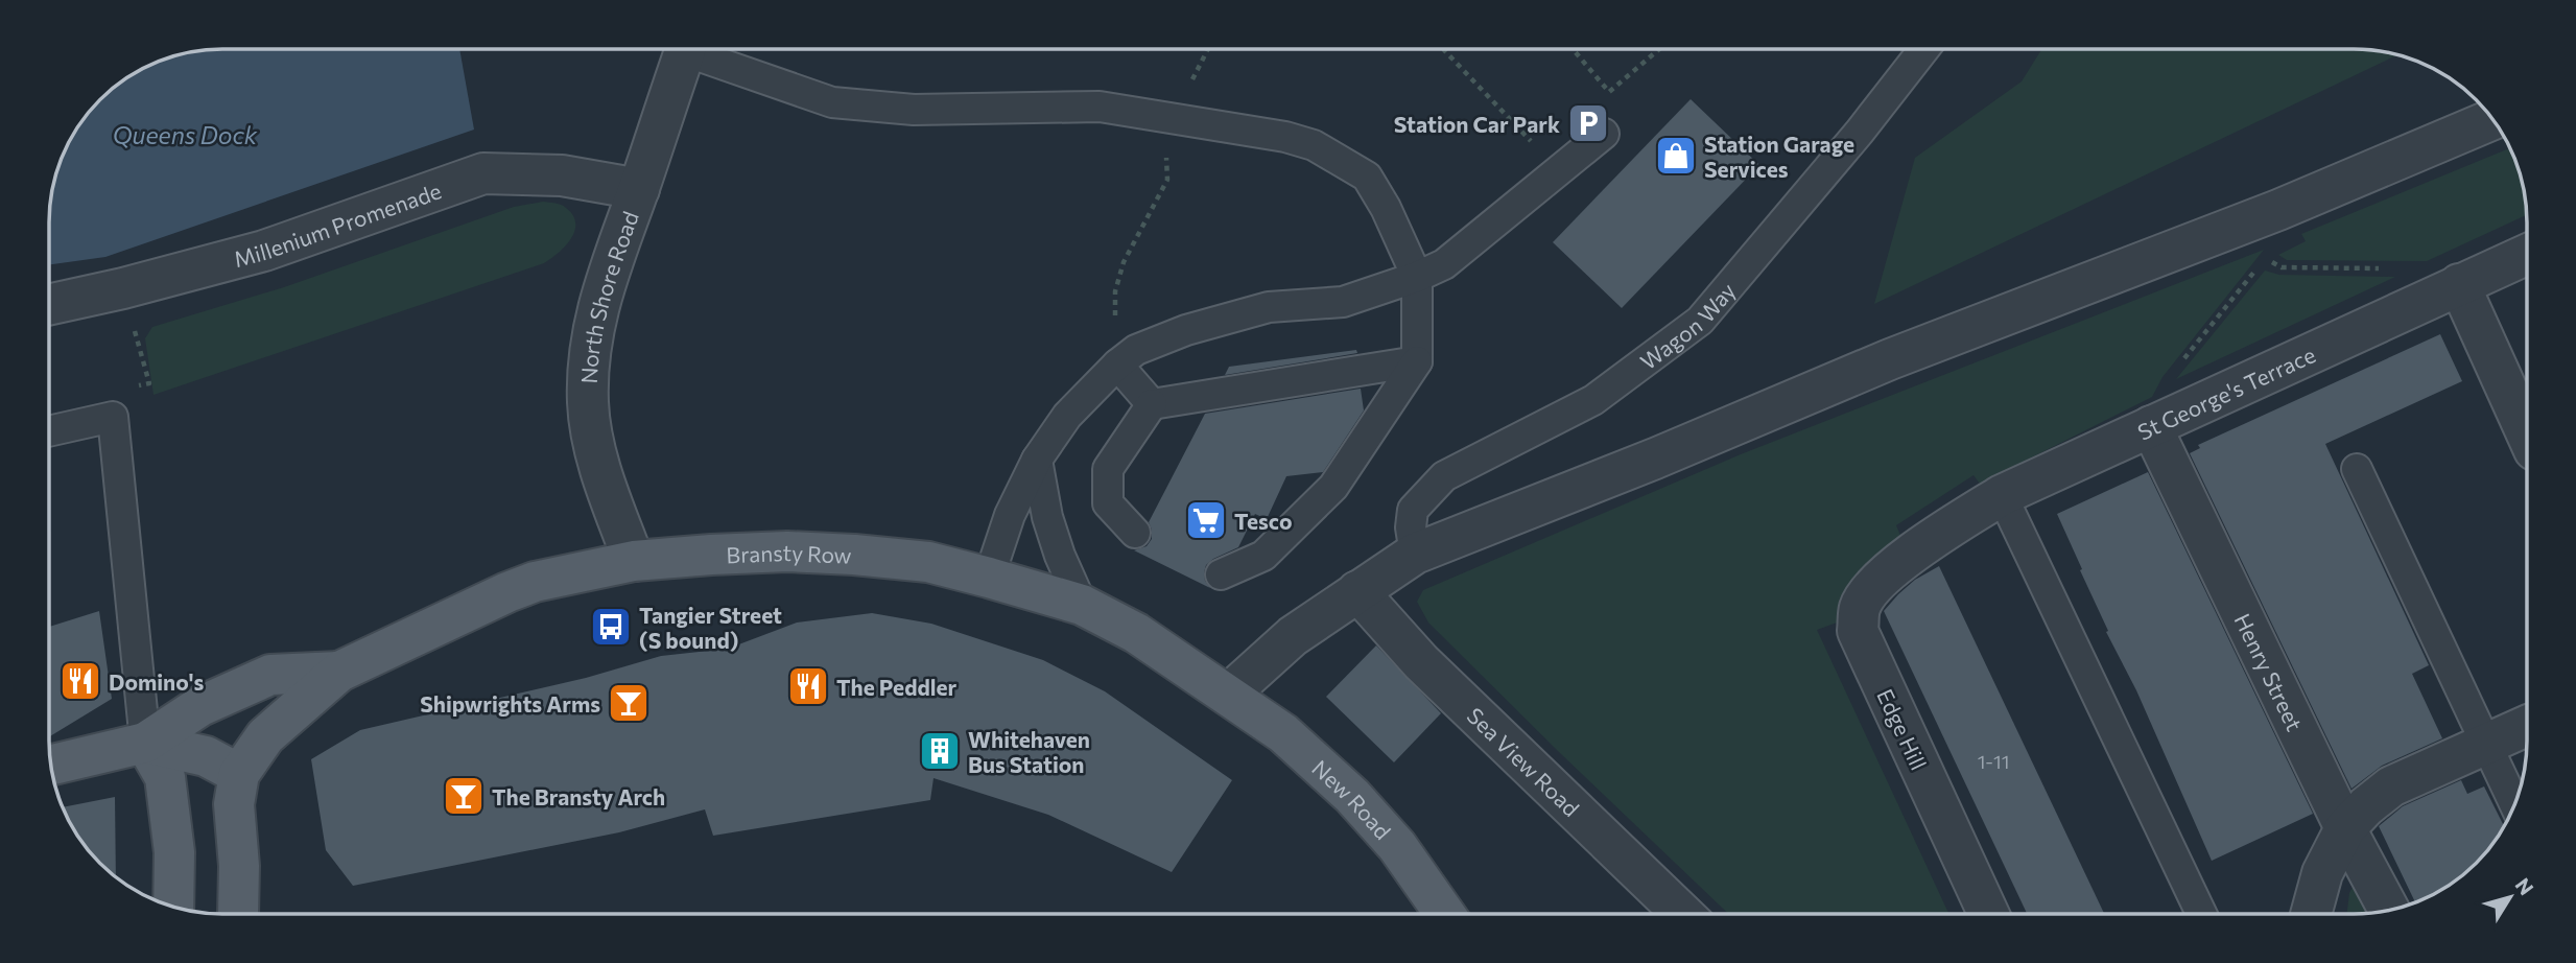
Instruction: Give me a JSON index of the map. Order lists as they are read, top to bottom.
{
  "streets": {
    "main road": ["Bransty Row", "New Road"],
    "street": [
      "Millenium Promenade",
      "North Shore Road",
      "St George's Terrace",
      "Henry Street",
      "Edge Hill",
      "Sea View Road"
    ],
    "lane": ["Wagon Way"]
  },
  "crossings": [
    ["Millenium Promenade", "North Shore Road"],
    ["North Shore Road", "Bransty Row"],
    ["St George's Terrace", "Henry Street"],
    ["St George's Terrace", "Edge Hill"],
    ["Bransty Row", "New Road"]
  ],
  "water": ["Queens Dock"],
  "places": {
    "parking": ["Station Car Park"],
    "shop": ["Station Garage Services"],
    "supermarket": ["Tesco"],
    "bus stop": ["Tangier Street (S bound)"],
    "restaurant": ["Domino's", "The Peddler"],
    "bar": ["Shipwrights Arms", "The Bransty Arch"],
    "building": ["Whitehaven Bus Station"]
  },
  "house_numbers": ["1-11"],
  "north": "top right"
}
